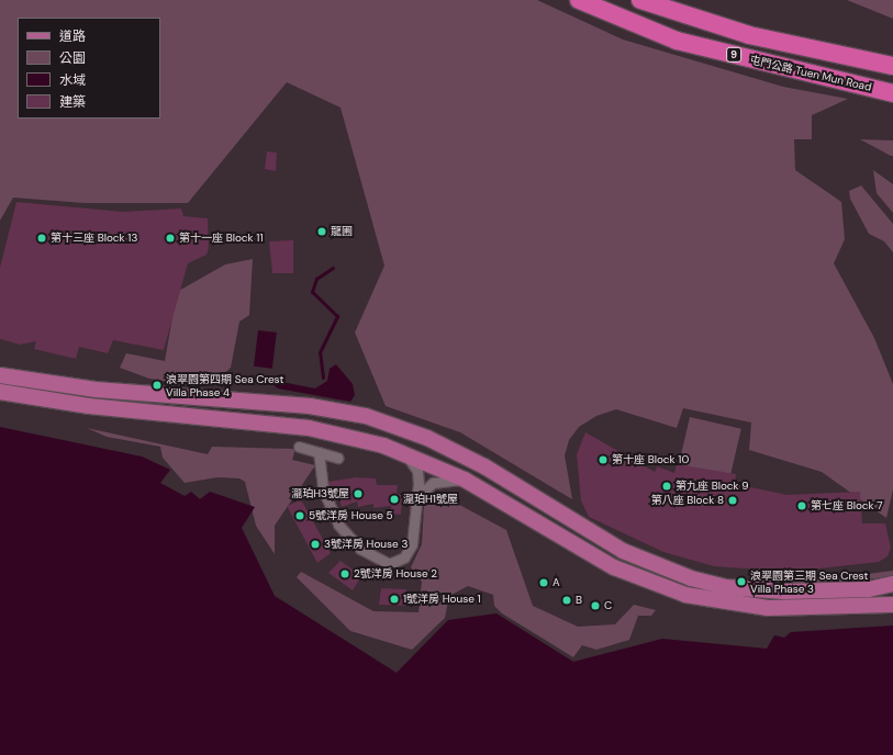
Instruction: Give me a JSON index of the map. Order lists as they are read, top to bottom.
{
  "streets": {
    "highway": ["9", "屯門公路 Tuen Mun Road"]
  },
  "places": [
    "龍圃",
    "第十三座 Block 13",
    "第十一座 Block 11",
    "浪翠園第四期 Sea Crest Villa Phase 4",
    "第十座 Block 10",
    "第九座 Block 9",
    "瀧珀H3號屋",
    "瀧珀H1號屋",
    "第八座 Block 8",
    "第七座 Block 7",
    "5號洋房 House 5",
    "3號洋房 House 3",
    "2號洋房 House 2",
    "浪翠園第三期 Sea Crest Villa Phase 3",
    "A",
    "1號洋房 House 1",
    "B",
    "C"
  ],
  "legend": [
    "道路",
    "公園",
    "水域",
    "建築"
  ]
}
